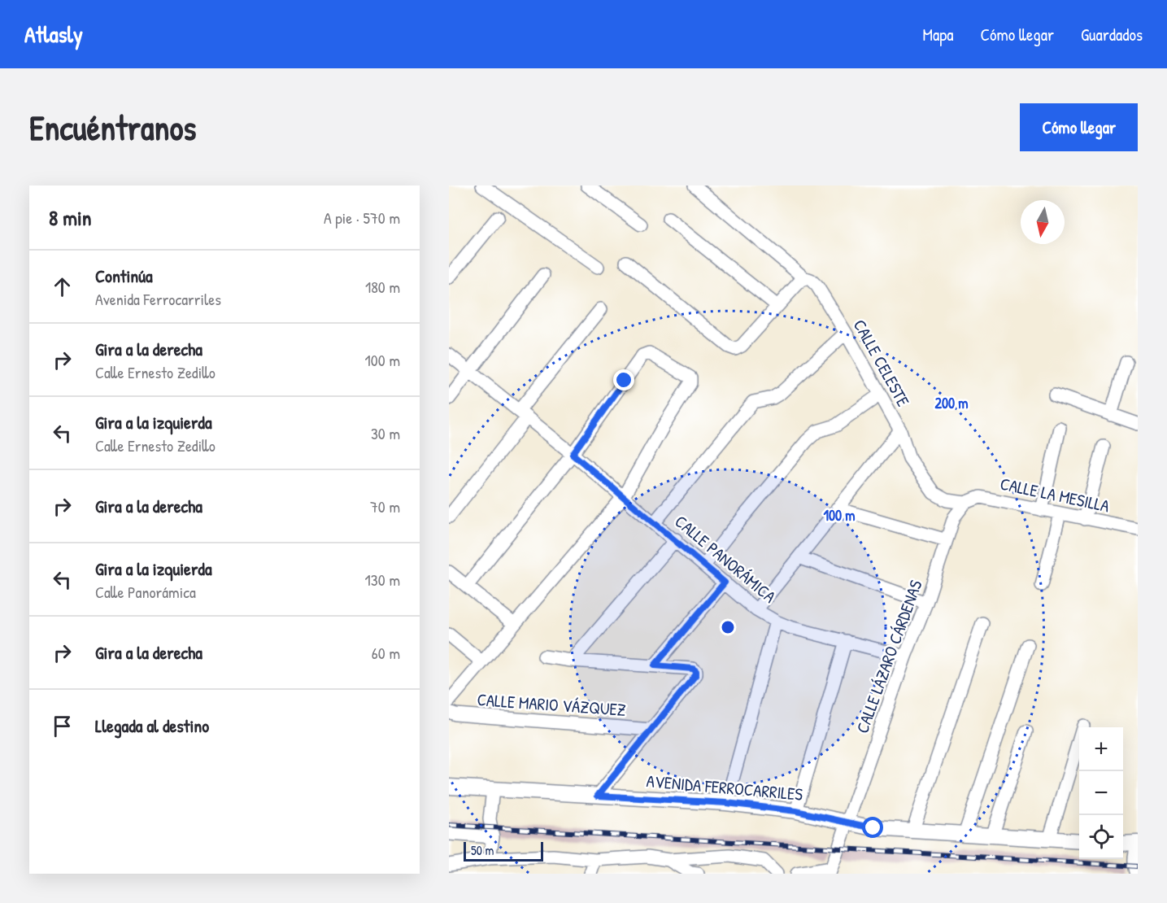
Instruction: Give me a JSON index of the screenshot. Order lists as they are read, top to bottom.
{
  "streets": {
    "street": [
      "CALLE CELESTE",
      "CALLE LA MESILLA",
      "CALLE PANORÁMICA",
      "CALLE LÁZARO CÁRDENAS",
      "CALLE MARIO VÁZQUEZ",
      "AVENIDA FERROCARRILES"
    ]
  },
  "crossings": [
    ["CALLE CELESTE", "CALLE LA MESILLA"],
    ["CALLE CELESTE", "CALLE LÁZARO CÁRDENAS"],
    ["CALLE LA MESILLA", "CALLE LÁZARO CÁRDENAS"],
    ["CALLE PANORÁMICA", "CALLE LÁZARO CÁRDENAS"],
    ["CALLE LÁZARO CÁRDENAS", "AVENIDA FERROCARRILES"]
  ],
  "scale_bar": "50 m",
  "north": "bottom",
  "page": {
    "header": "Atlasly",
    "nav": ["Mapa", "Cómo llegar", "Guardados"],
    "buttons": "Cómo llegar",
    "title": "Encuéntranos",
    "heading": ["8 min", "A pie · 570 m"],
    "list": [
      ["Continúa", "Avenida Ferrocarriles", "180 m"],
      ["Gira a la derecha", "Calle Ernesto Zedillo", "100 m"],
      ["Gira a la izquierda", "Calle Ernesto Zedillo", "30 m"],
      ["Gira a la derecha", "70 m"],
      ["Gira a la izquierda", "Calle Panorámica", "130 m"],
      ["Gira a la derecha", "60 m"],
      "Llegada al destino"
    ],
    "map_buttons": ["+", "−"],
    "scale": "50 m"
  },
  "rings": ["200 m", "100 m"]
}
